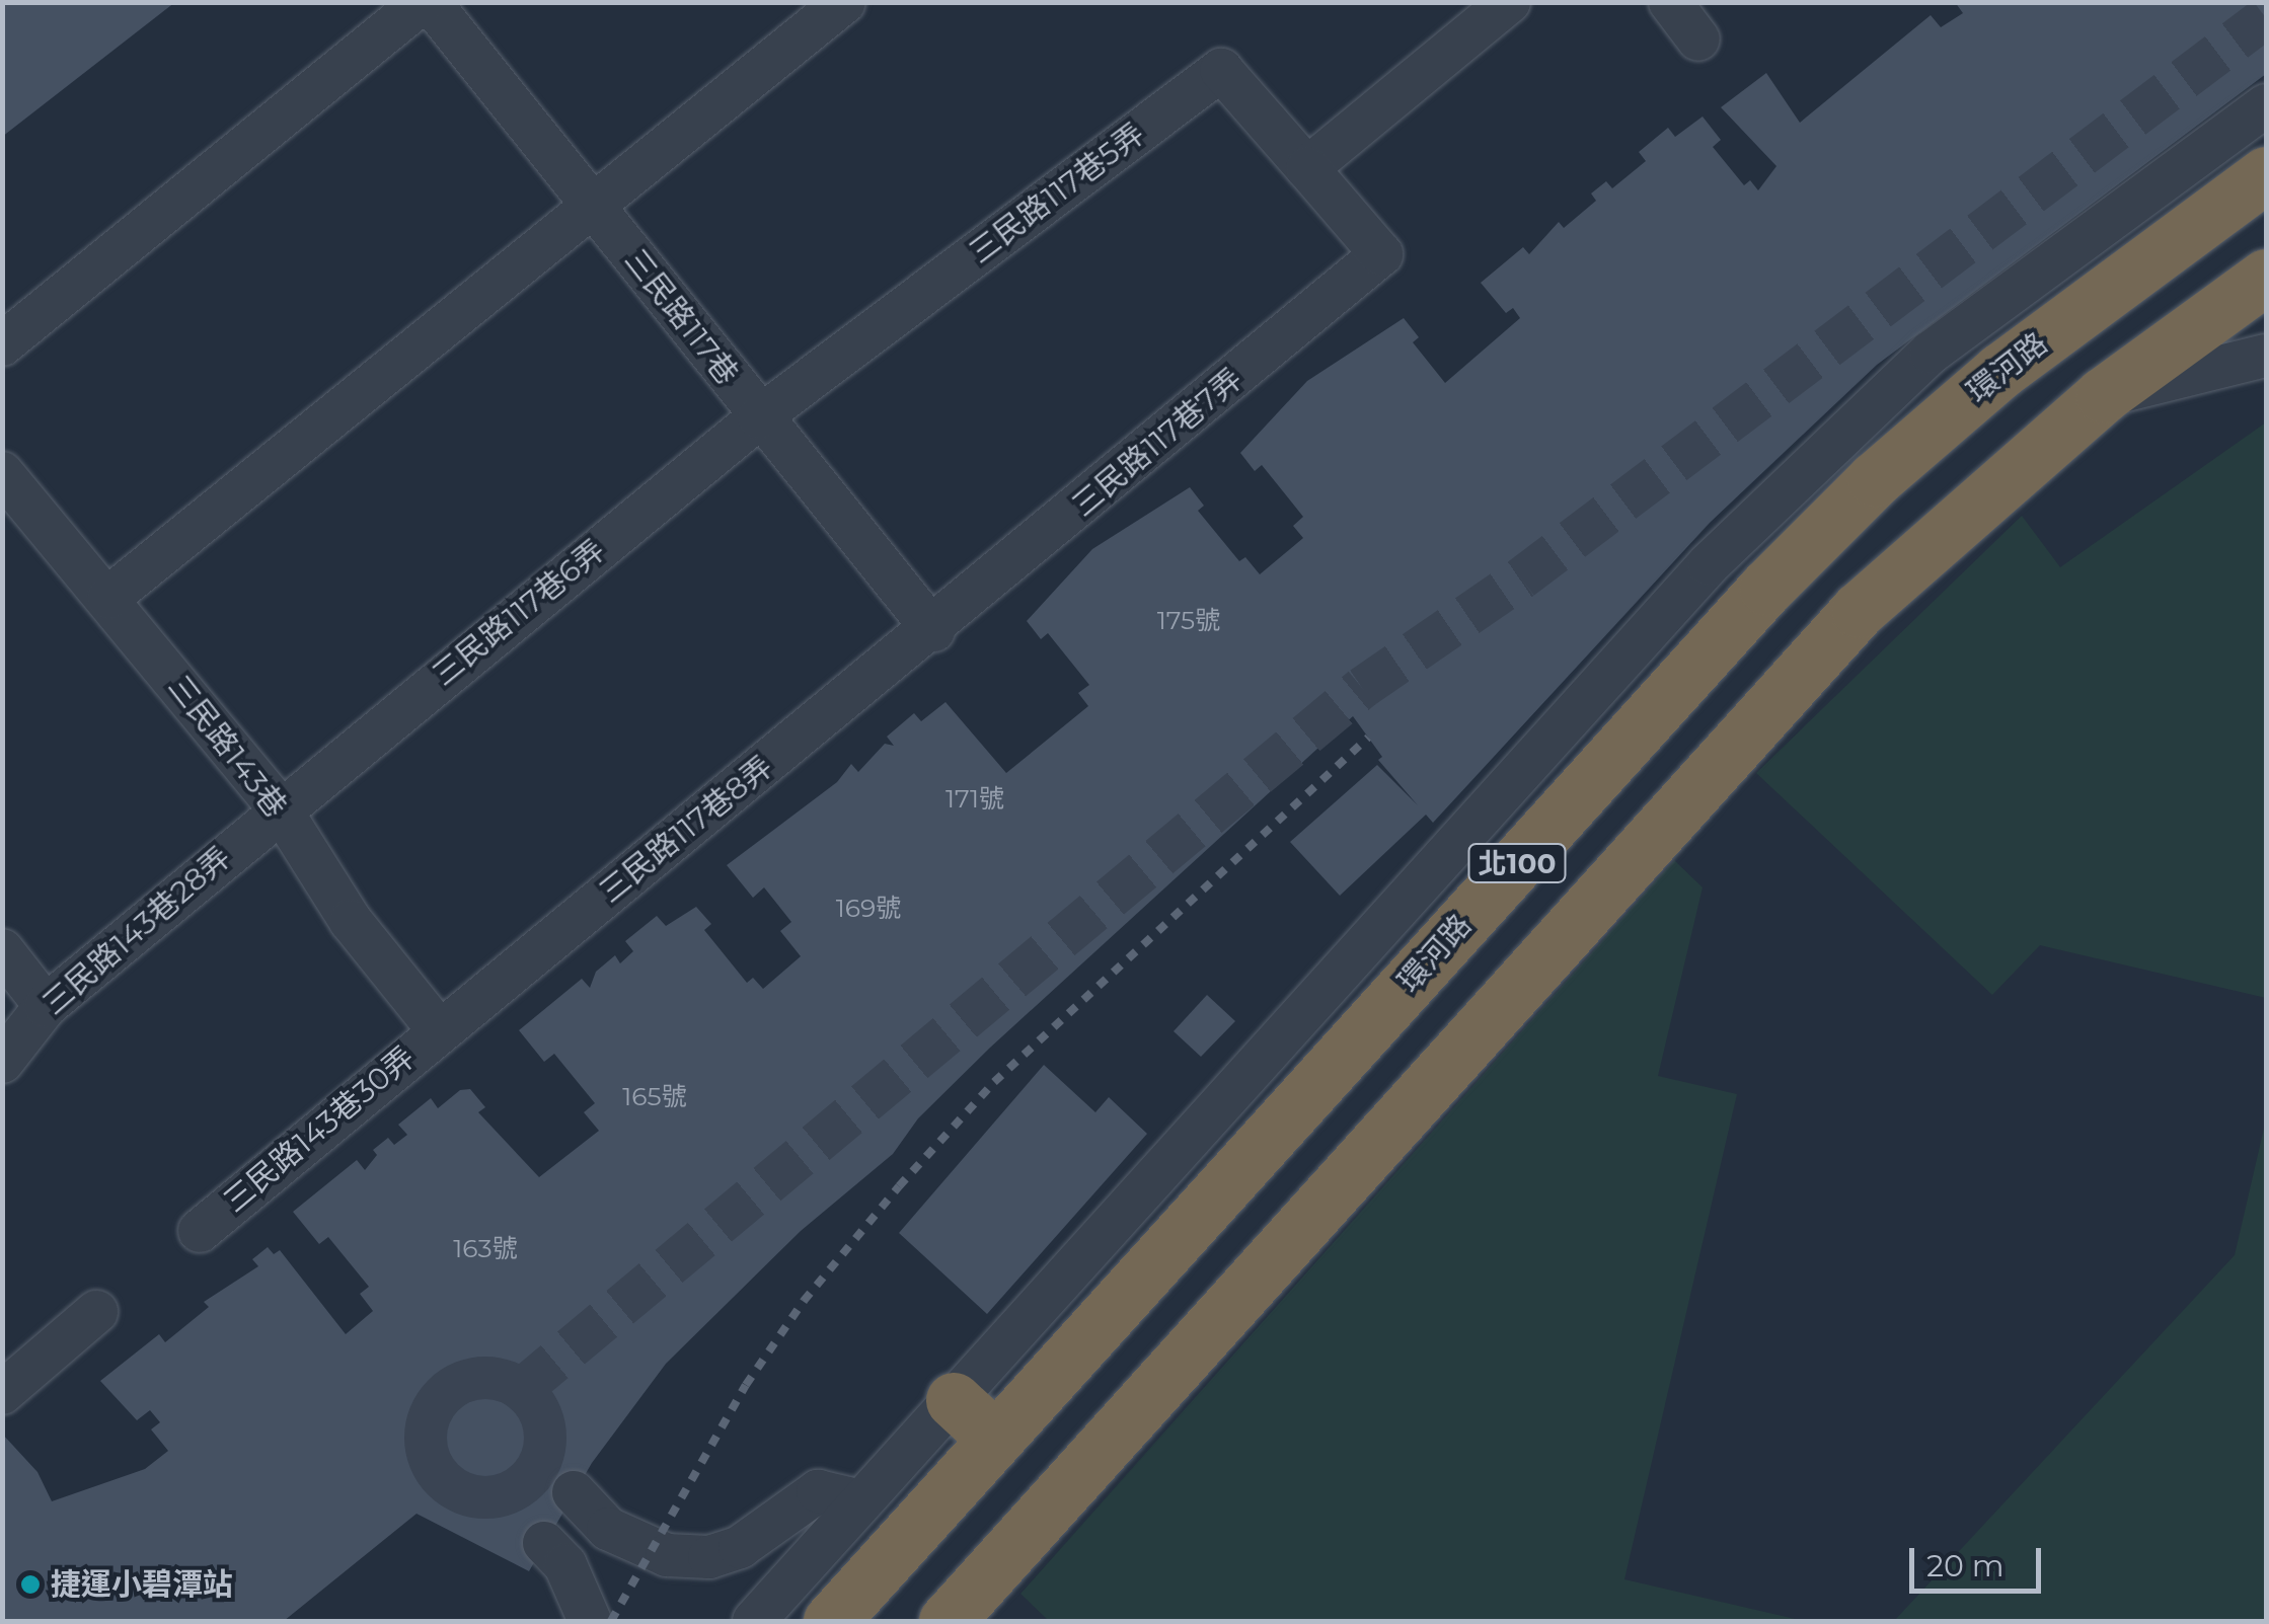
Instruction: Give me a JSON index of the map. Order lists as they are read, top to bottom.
{
  "streets": {
    "highway": ["環河路", "北100"],
    "street": [
      "三民路117巷5弄",
      "三民路117巷",
      "三民路117巷7弄",
      "三民路117巷6弄",
      "三民路143巷",
      "三民路117巷8弄",
      "三民路143巷28弄",
      "三民路143巷30弄"
    ]
  },
  "crossings": [
    ["三民路117巷5弄", "三民路117巷"],
    ["三民路117巷5弄", "三民路117巷7弄"],
    ["三民路117巷5弄", "三民路117巷6弄"],
    ["三民路117巷", "三民路117巷7弄"],
    ["三民路117巷", "三民路117巷6弄"],
    ["三民路117巷", "三民路117巷8弄"],
    ["三民路117巷7弄", "三民路117巷8弄"],
    ["三民路117巷6弄", "三民路143巷"],
    ["三民路117巷6弄", "三民路143巷28弄"],
    ["三民路143巷", "三民路117巷8弄"],
    ["三民路143巷", "三民路143巷28弄"],
    ["三民路143巷", "三民路143巷30弄"],
    ["三民路117巷8弄", "三民路143巷30弄"]
  ],
  "places": ["捷運小碧潭站"],
  "house_numbers": [
    "175號",
    "171號",
    "169號",
    "165號",
    "163號"
  ],
  "scale_bar": "20 m"
}
